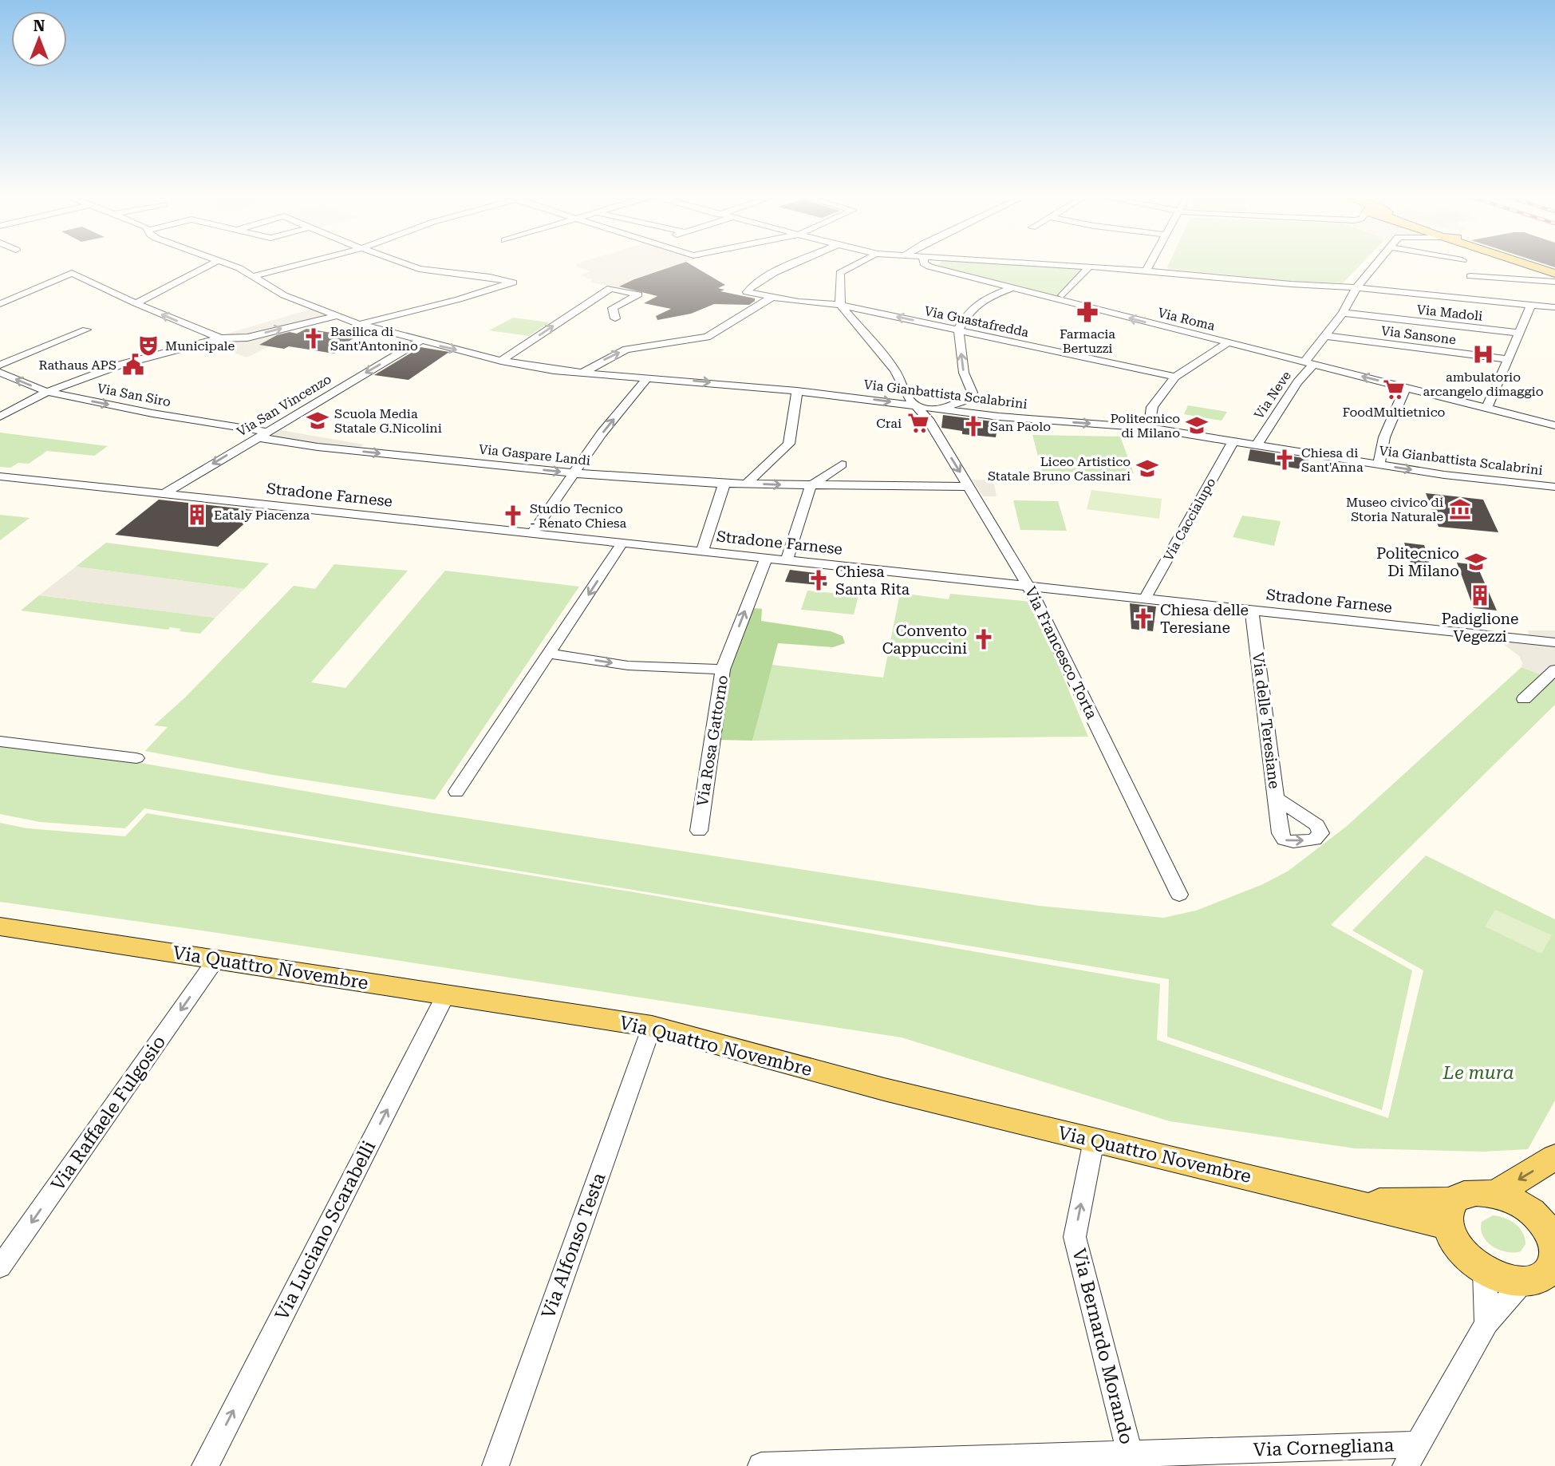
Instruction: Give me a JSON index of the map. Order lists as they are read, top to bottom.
{
  "streets": {
    "main road": ["Via Quattro Novembre"],
    "street": [
      "Via Madoli",
      "Via Roma",
      "Via Guastafredda",
      "Via Sansone",
      "Via Gianbattista Scalabrini",
      "Via San Siro",
      "Via Neve",
      "Via San Vincenzo",
      "Via Gaspare Landi",
      "Stradone Farnese",
      "Via Caccialupo",
      "Via Francesco Torta",
      "Via delle Teresiane",
      "Via Rosa Gattorno",
      "Via Raffaele Fulgosio",
      "Via Luciano Scarabelli",
      "Via Alfonso Testa",
      "Via Bernardo Morando",
      "Via Cornegliana"
    ]
  },
  "crossings": [
    ["Via Madoli", "Via Neve"],
    ["Via Roma", "Via Neve"],
    ["Via Guastafredda", "Via Francesco Torta"],
    ["Via Sansone", "Via Neve"],
    ["Via Gianbattista Scalabrini", "Via Neve"],
    ["Via Gianbattista Scalabrini", "Via San Vincenzo"],
    ["Via Gianbattista Scalabrini", "Via Caccialupo"],
    ["Via Gianbattista Scalabrini", "Via Francesco Torta"],
    ["Via San Siro", "Via San Vincenzo"],
    ["Via San Siro", "Via Gaspare Landi"],
    ["Via San Vincenzo", "Via Gaspare Landi"],
    ["Via San Vincenzo", "Stradone Farnese"],
    ["Via Gaspare Landi", "Via Francesco Torta"],
    ["Stradone Farnese", "Via Caccialupo"],
    ["Stradone Farnese", "Via Francesco Torta"],
    ["Stradone Farnese", "Via delle Teresiane"],
    ["Stradone Farnese", "Via Rosa Gattorno"],
    ["Via Quattro Novembre", "Via Raffaele Fulgosio"],
    ["Via Quattro Novembre", "Via Luciano Scarabelli"],
    ["Via Quattro Novembre", "Via Alfonso Testa"],
    ["Via Quattro Novembre", "Via Bernardo Morando"],
    ["Via Bernardo Morando", "Via Cornegliana"]
  ],
  "one_way": [
    "Via Gianbattista Scalabrini",
    "Via Gaspare Landi",
    "Via Rosa Gattorno",
    "Via Raffaele Fulgosio",
    "Via Luciano Scarabelli",
    "Via Bernardo Morando"
  ],
  "parks": ["Le mura"],
  "places": {
    "pharmacy": ["Farmacia Bertuzzi"],
    "church": [
      "Basilica di Sant'Antonino",
      "San Paolo",
      "Chiesa di Sant'Anna",
      "Studio Tecnico - Renato Chiesa",
      "Chiesa Santa Rita",
      "Chiesa delle Teresiane",
      "Convento Cappuccini"
    ],
    "theatre": ["Municipale"],
    "hospital": ["ambulatorio arcangelo dimaggio"],
    "public building": ["Rathaus APS"],
    "supermarket": ["FoodMultietnico", "Crai"],
    "school or university": [
      "Scuola Media Statale G.Nicolini",
      "Politecnico di Milano",
      "Liceo Artistico Statale Bruno Cassinari",
      "Politecnico Di Milano"
    ],
    "museum": ["Museo civico di Storia Naturale"],
    "building": ["Eataly Piacenza", "Padiglione Vegezzi"]
  },
  "north": "top"
}
